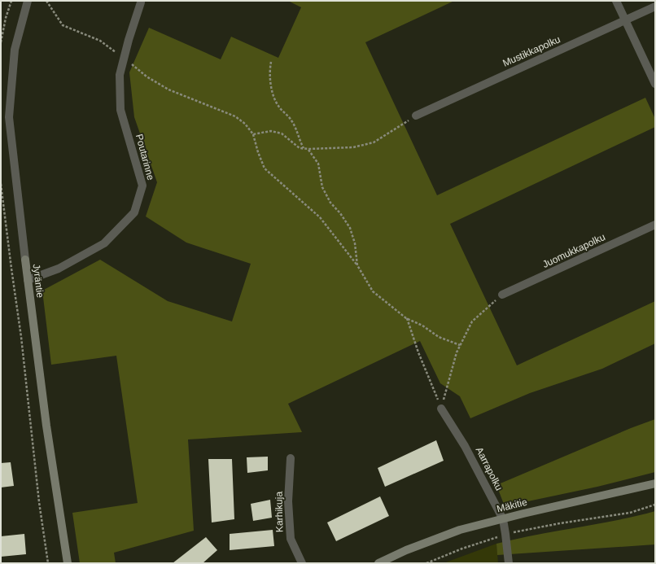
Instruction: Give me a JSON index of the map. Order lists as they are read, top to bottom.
{
  "streets": {
    "street": [
      "Mustikkapolku",
      "Poutarinne",
      "Juomukkapolku",
      "Jyräntie",
      "Aarrapolku",
      "Mäkitie",
      "Karhikuja"
    ]
  },
  "crossings": [
    ["Poutarinne", "Jyräntie"],
    ["Aarrapolku", "Mäkitie"]
  ]
}
